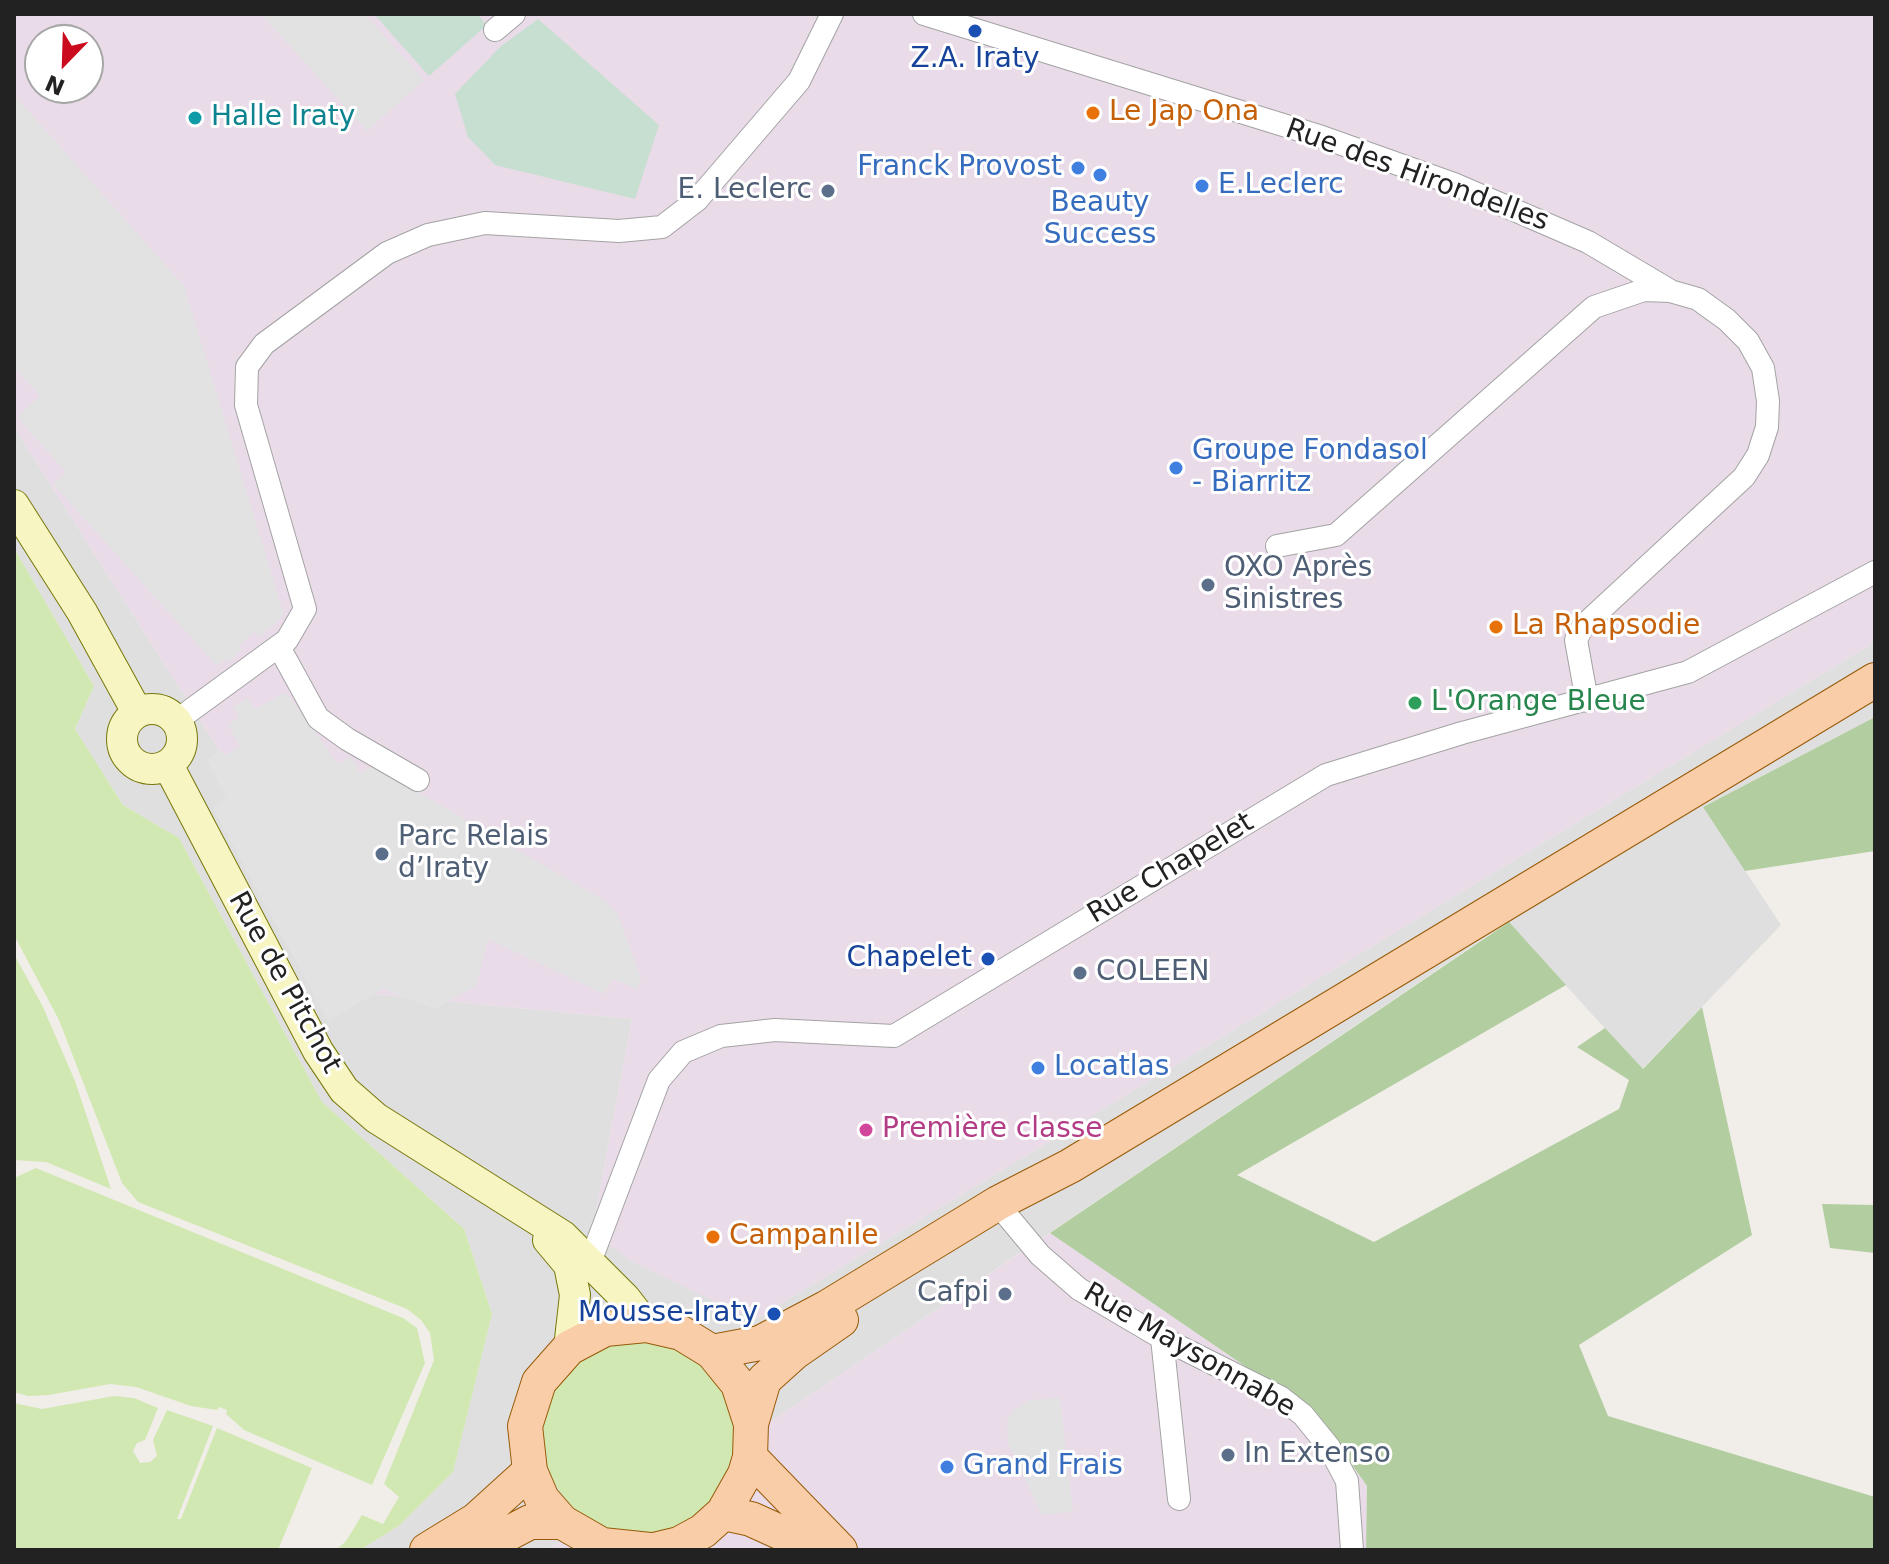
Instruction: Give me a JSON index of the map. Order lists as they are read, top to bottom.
{
  "streets": {
    "street": [
      "Rue des Hirondelles",
      "Rue Chapelet",
      "Rue de Pitchot",
      "Rue Maysonnabe"
    ]
  },
  "crossings": [
    ["Rue Chapelet", "Rue de Pitchot"]
  ],
  "places": [
    "Z.A. Iraty",
    "Le Jap Ona",
    "Halle Iraty",
    "Franck Provost",
    "Beauty Success",
    "E.Leclerc",
    "E. Leclerc",
    "Groupe Fondasol - Biarritz",
    "OXO Après Sinistres",
    "La Rhapsodie",
    "L'Orange Bleue",
    "Parc Relais d’Iraty",
    "Chapelet",
    "COLEEN",
    "Locatlas",
    "Première classe",
    "Campanile",
    "Cafpi",
    "Mousse-Iraty",
    "In Extenso",
    "Grand Frais"
  ],
  "north": "bottom left"
}
